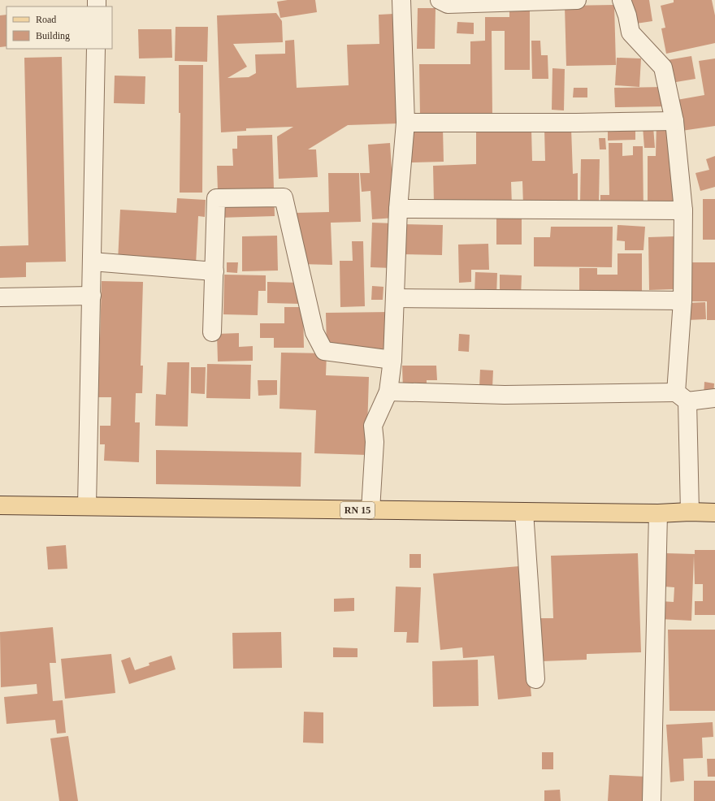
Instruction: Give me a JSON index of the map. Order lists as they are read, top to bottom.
{
  "streets": {
    "main road": ["RN 15"]
  },
  "legend": ["Road", "Building"]
}
